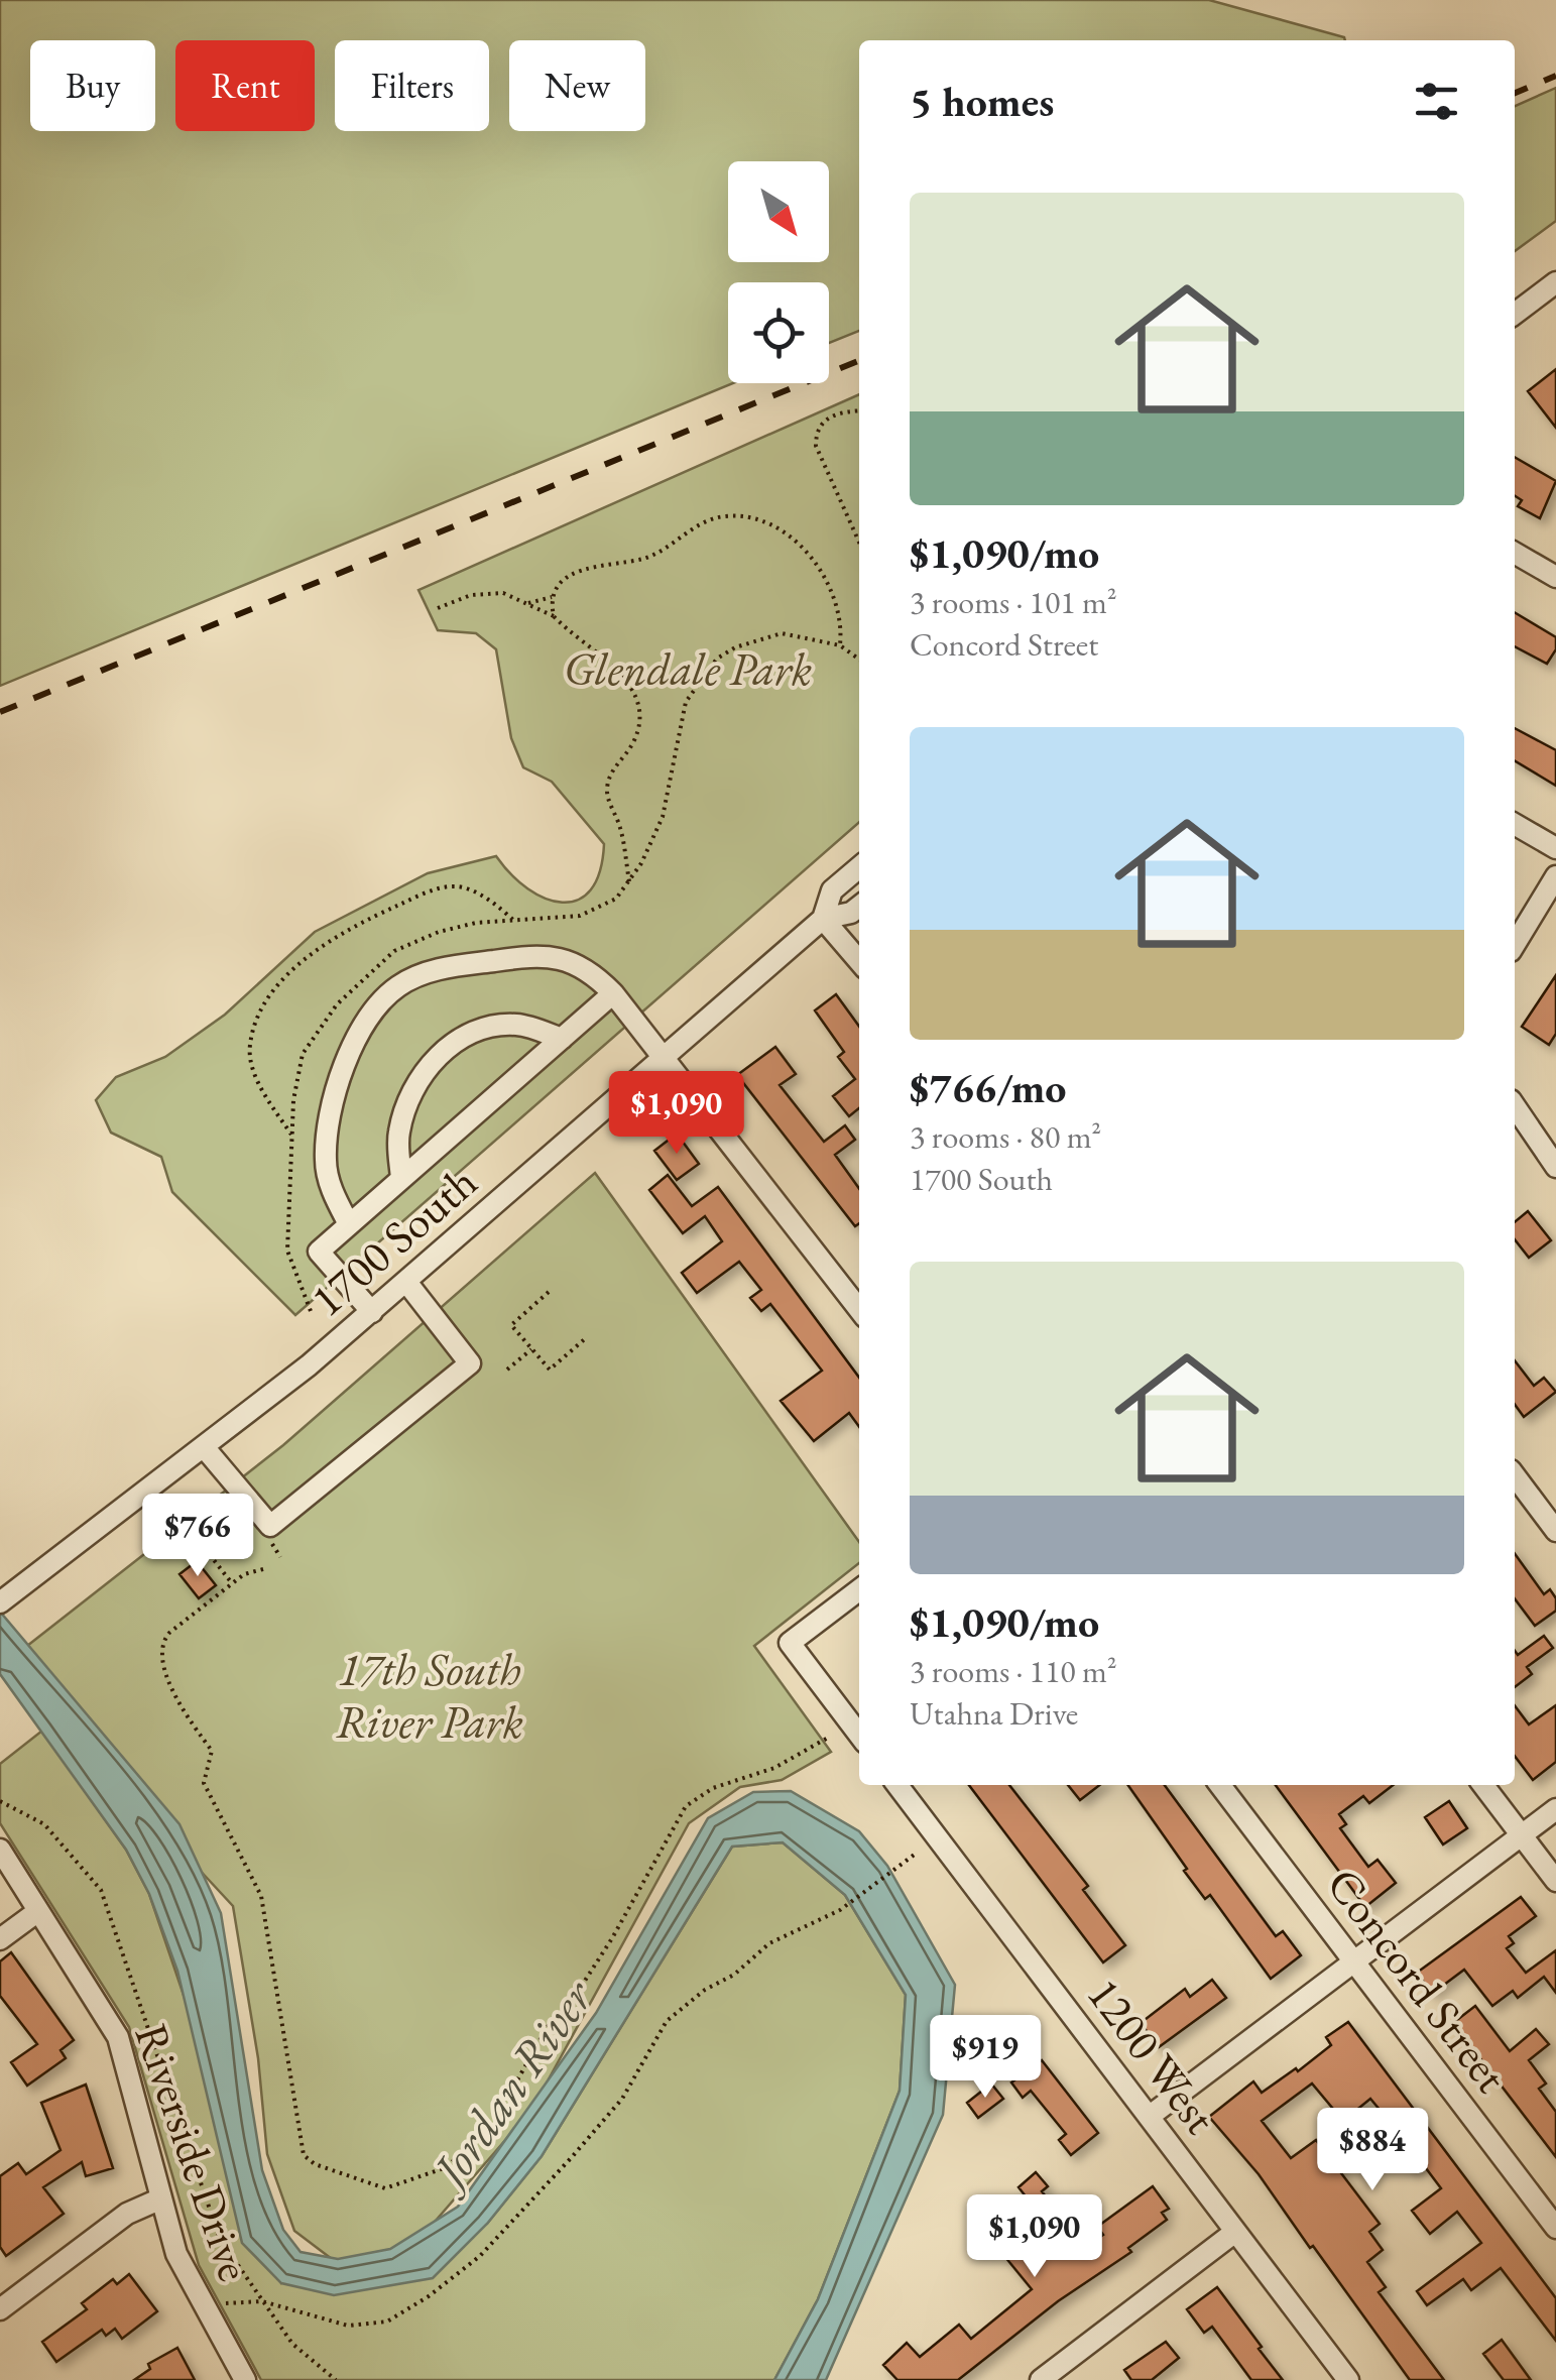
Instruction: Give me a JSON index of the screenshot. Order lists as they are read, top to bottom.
{
  "streets": {
    "street": [
      "1700 South",
      "Concord Street",
      "1200 West",
      "Riverside Drive"
    ]
  },
  "water": ["Jordan River"],
  "parks": ["Glendale Park", "17th South River Park"],
  "north": "bottom right",
  "page": {
    "chip": [
      "Buy",
      "Rent",
      "Filters",
      "New"
    ],
    "heading": "5 homes",
    "list": [
      {
        "name": "$1,090/mo",
        "note": "3 rooms · 101 m² · Concord Street"
      },
      {
        "name": "$766/mo",
        "note": "3 rooms · 80 m² · 1700 South"
      },
      {
        "name": "$1,090/mo",
        "note": "3 rooms · 110 m² · Utahna Drive"
      }
    ],
    "price": [
      "$1,090",
      "$766",
      "$919",
      "$884",
      "$1,090"
    ]
  }
}
